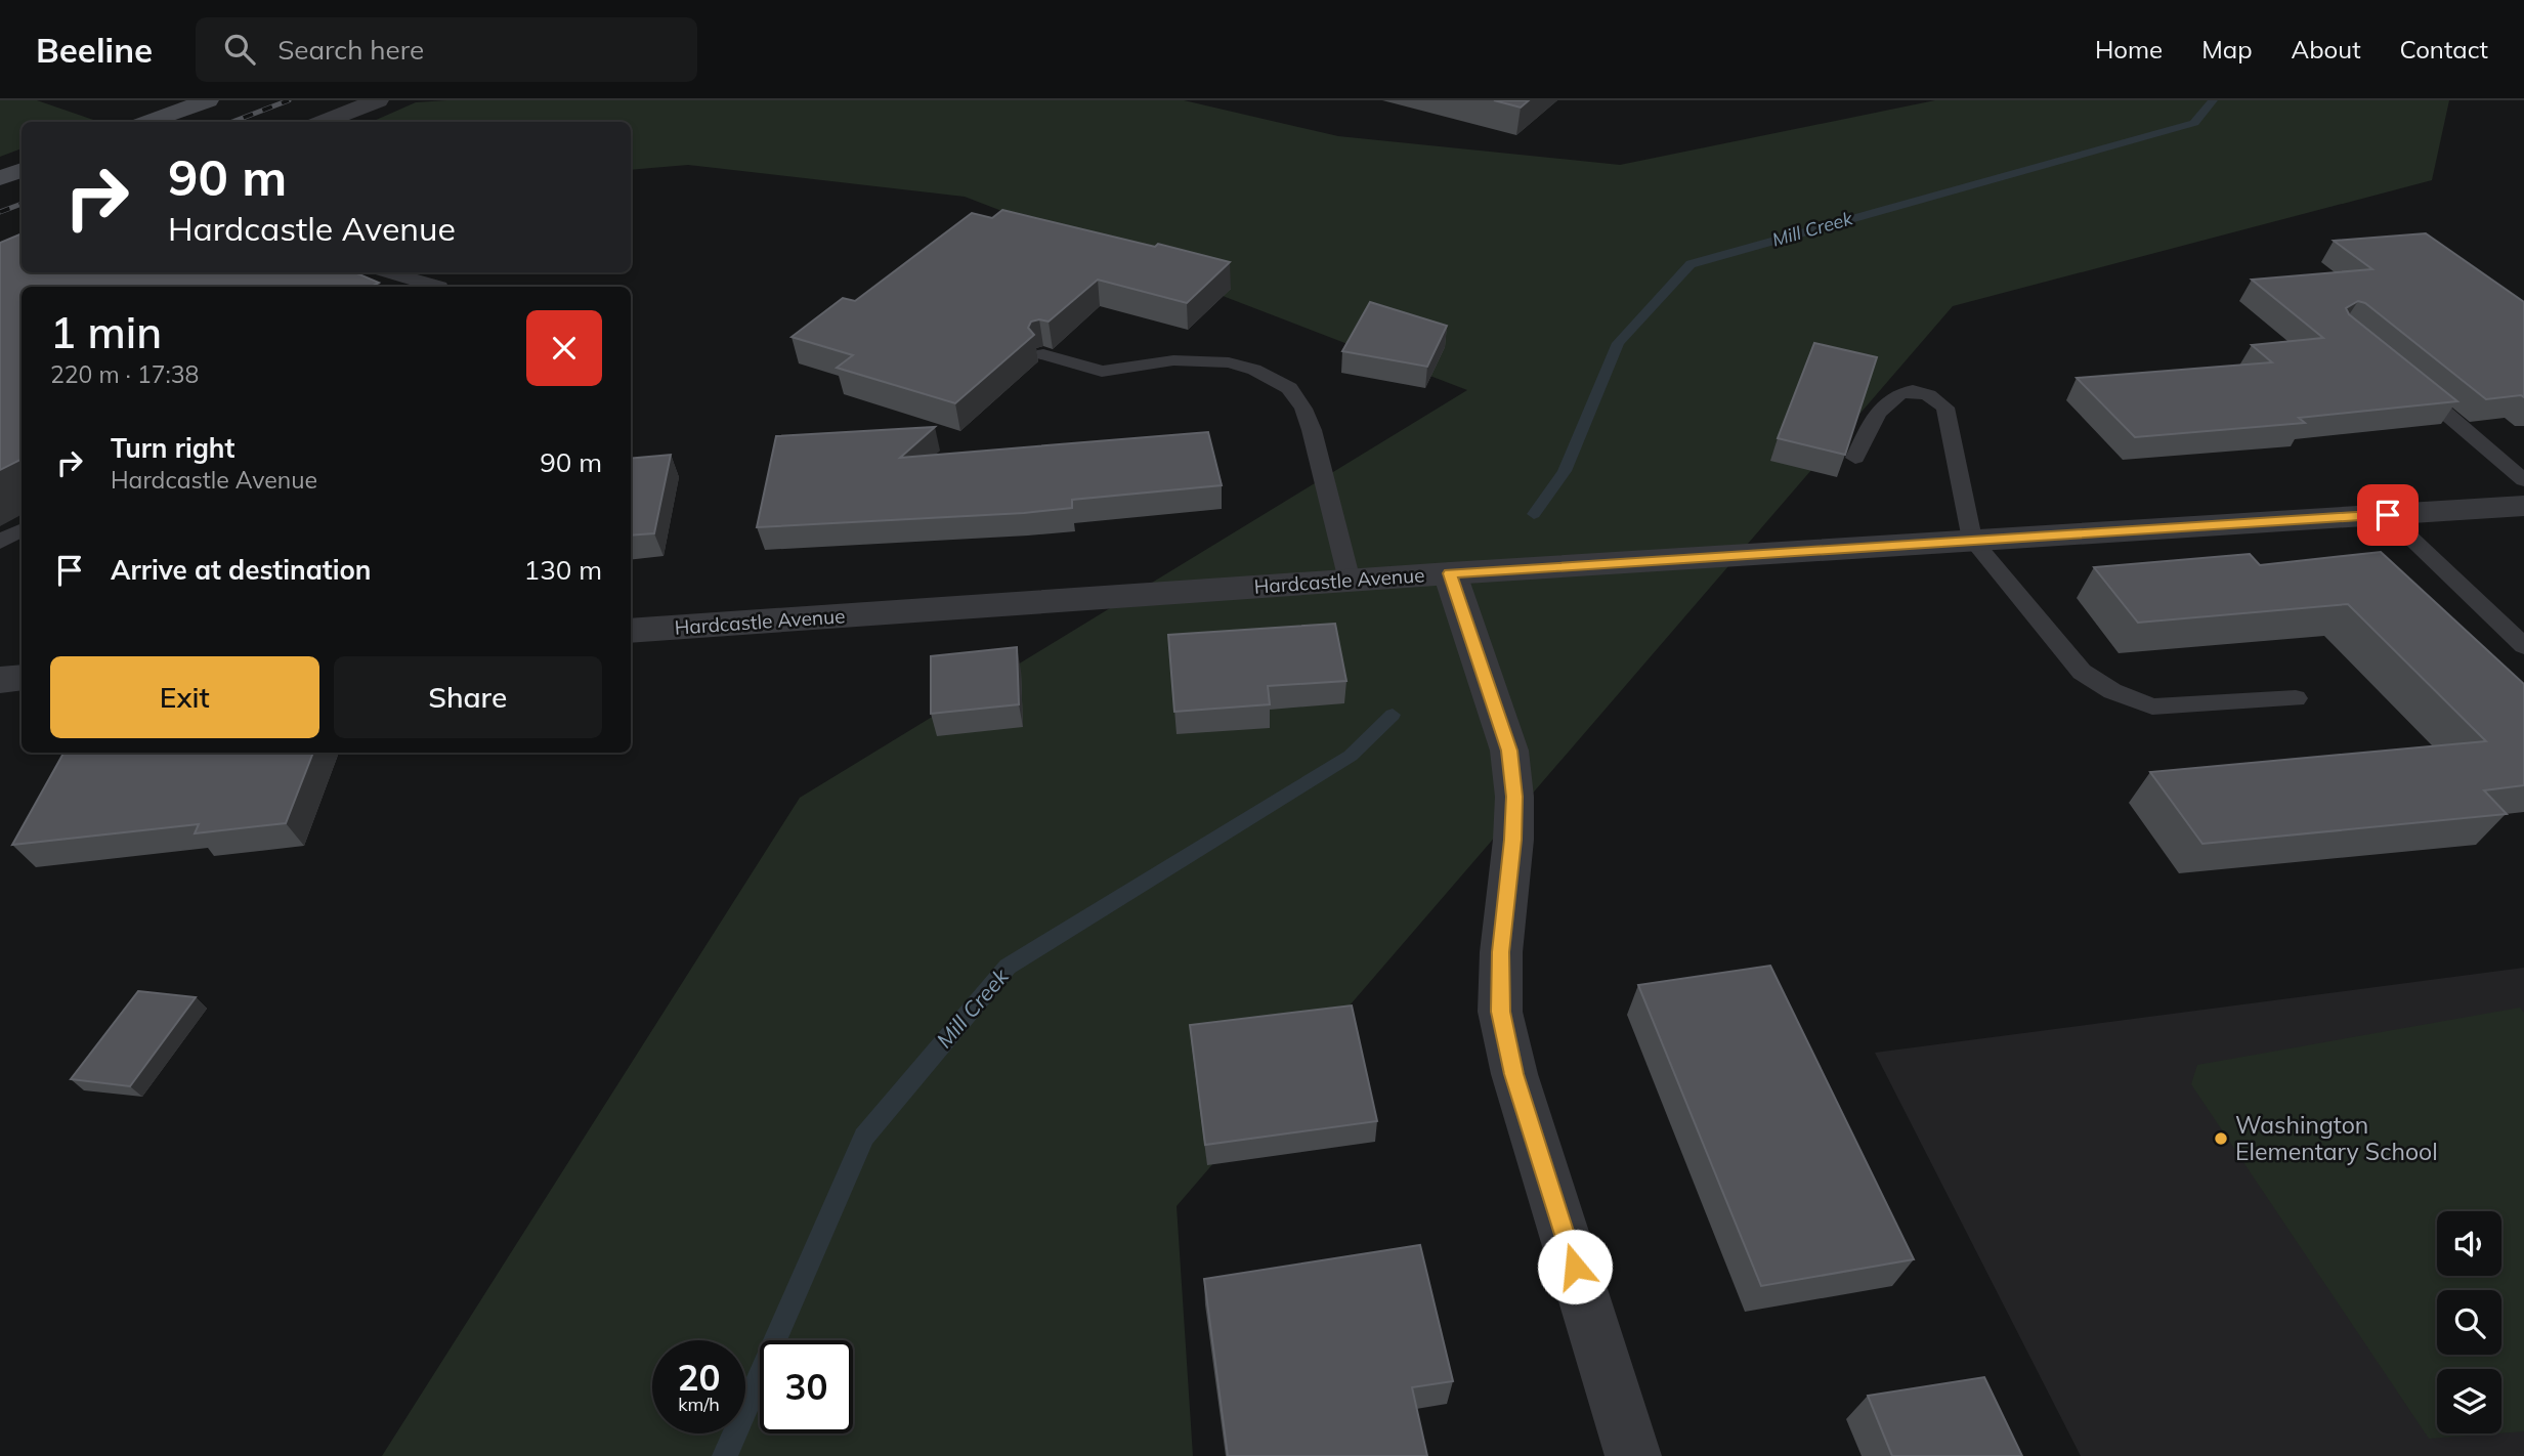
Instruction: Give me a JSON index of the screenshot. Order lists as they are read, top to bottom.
{
  "streets": {
    "street": ["Hardcastle Avenue"]
  },
  "water": ["Mill Creek"],
  "places": ["Washington Elementary School"],
  "page": {
    "header": "Beeline",
    "search": "Search here",
    "nav": [
      "Home",
      "Map",
      "About",
      "Contact"
    ],
    "turn": ["90 m", "Hardcastle Avenue"],
    "heading": ["1 min", "220 m · 17:38"],
    "list": [
      {
        "name": "Turn right",
        "note": "Hardcastle Avenue",
        "value": "90 m"
      },
      {
        "name": "Arrive at destination",
        "value": "130 m"
      }
    ],
    "buttons": ["Exit", "Share"],
    "speed": "20 km/h",
    "limit": "30"
  }
}
